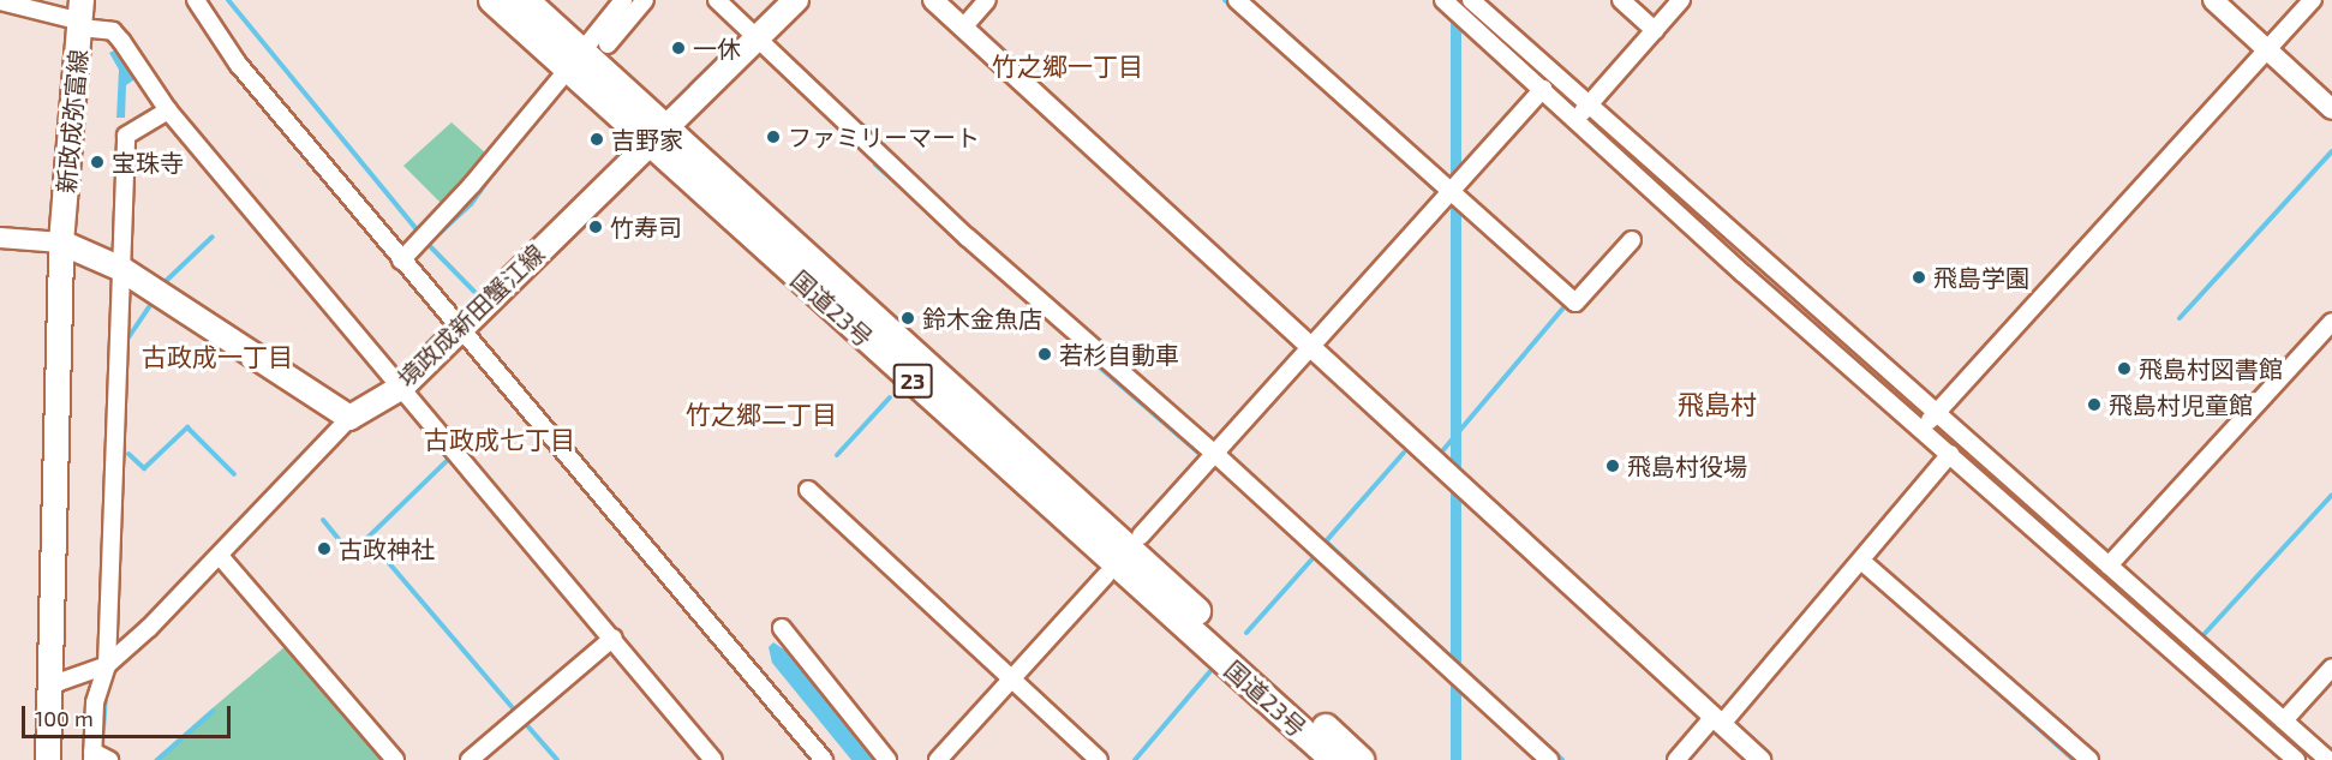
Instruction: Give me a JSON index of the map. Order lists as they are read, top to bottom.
{
  "streets": {
    "highway": ["国道23号", "23"],
    "main road": ["新政成弥富線", "境政成新田蟹江線"]
  },
  "crossings": [
    ["国道23号", "境政成新田蟹江線"]
  ],
  "districts": [
    "竹之郷一丁目",
    "古政成一丁目",
    "飛島村",
    "竹之郷二丁目",
    "古政成七丁目"
  ],
  "places": [
    "一休",
    "ファミリーマート",
    "吉野家",
    "宝珠寺",
    "竹寿司",
    "飛島学園",
    "鈴木金魚店",
    "若杉自動車",
    "飛島村図書館",
    "飛島村児童館",
    "飛島村役場",
    "古政神社"
  ],
  "scale_bar": "100 m"
}
